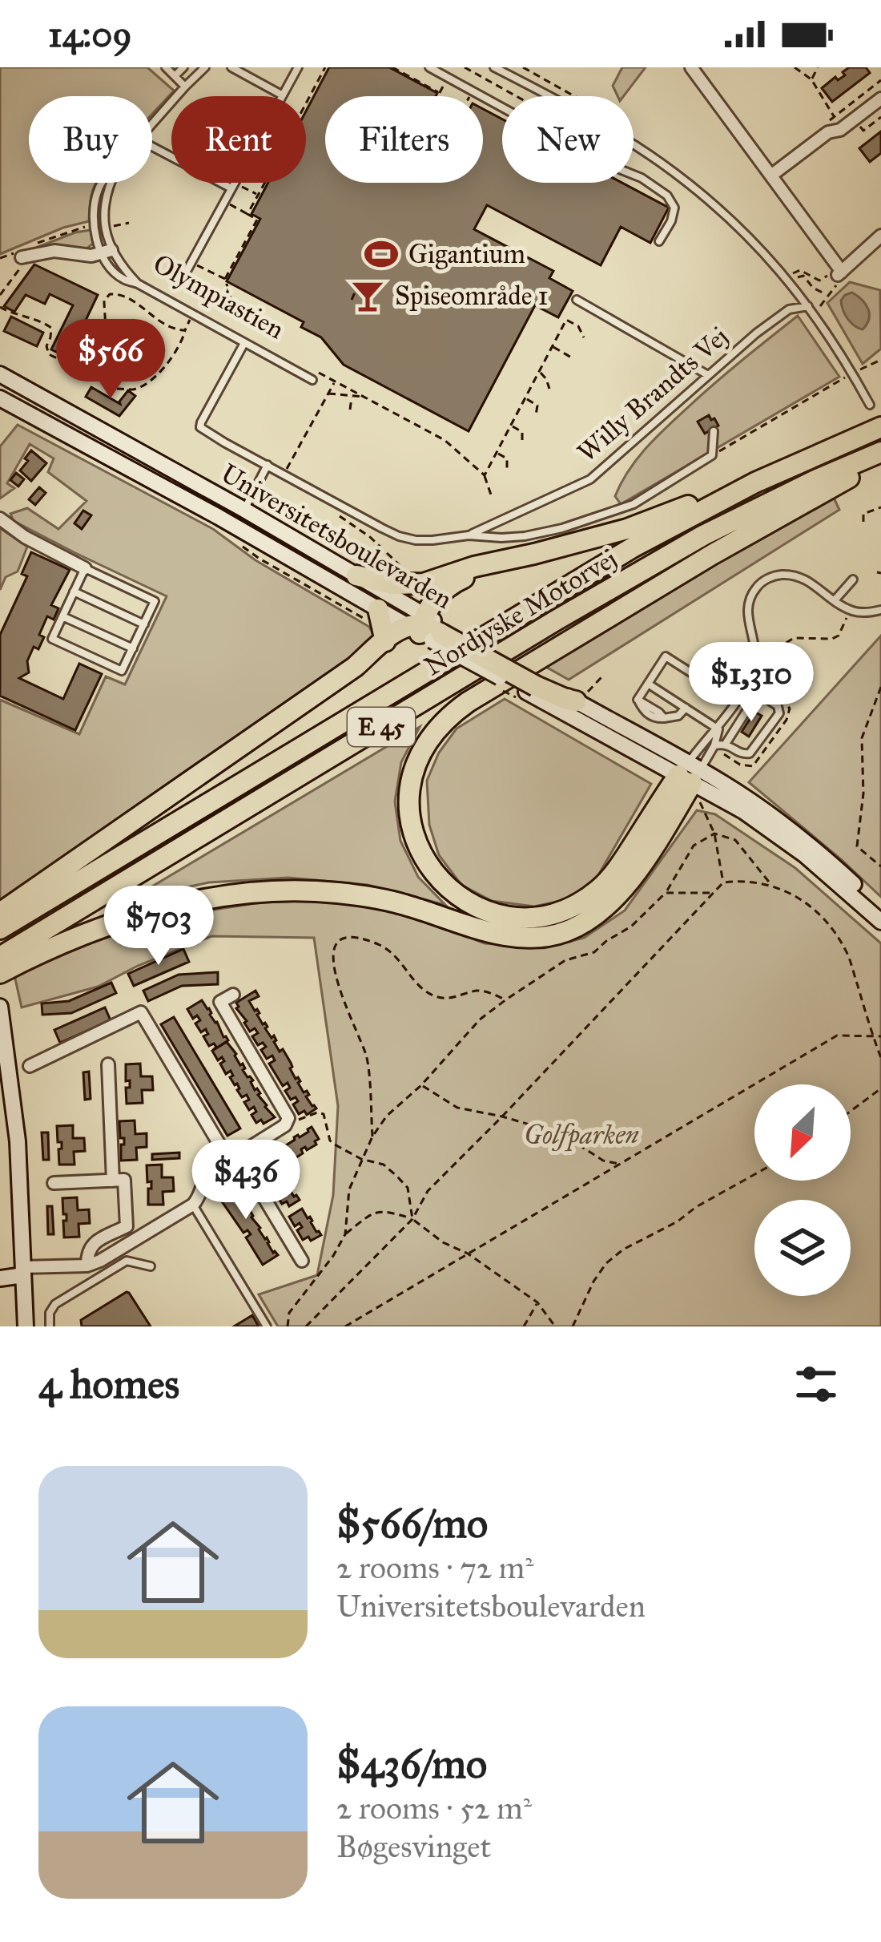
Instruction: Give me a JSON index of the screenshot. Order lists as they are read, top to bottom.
{
  "streets": {
    "highway": ["Nordjyske Motorvej", "E 45"],
    "main road": ["Universitetsboulevarden"],
    "lane": ["Willy Brandts Vej"]
  },
  "parks": ["Golfparken"],
  "places": {
    "sports": ["Gigantium"],
    "bar": ["Spiseområde 1"]
  },
  "north": "bottom left",
  "page": {
    "status": "14:09",
    "chip": [
      "Buy",
      "Rent",
      "Filters",
      "New"
    ],
    "price": [
      "$566",
      "$1,310",
      "$703",
      "$436"
    ],
    "heading": "4 homes",
    "list": [
      {
        "name": "$566/mo",
        "note": "2 rooms · 72 m² · Universitetsboulevarden"
      },
      {
        "name": "$436/mo",
        "note": "2 rooms · 52 m² · Bøgesvinget"
      }
    ]
  }
}
